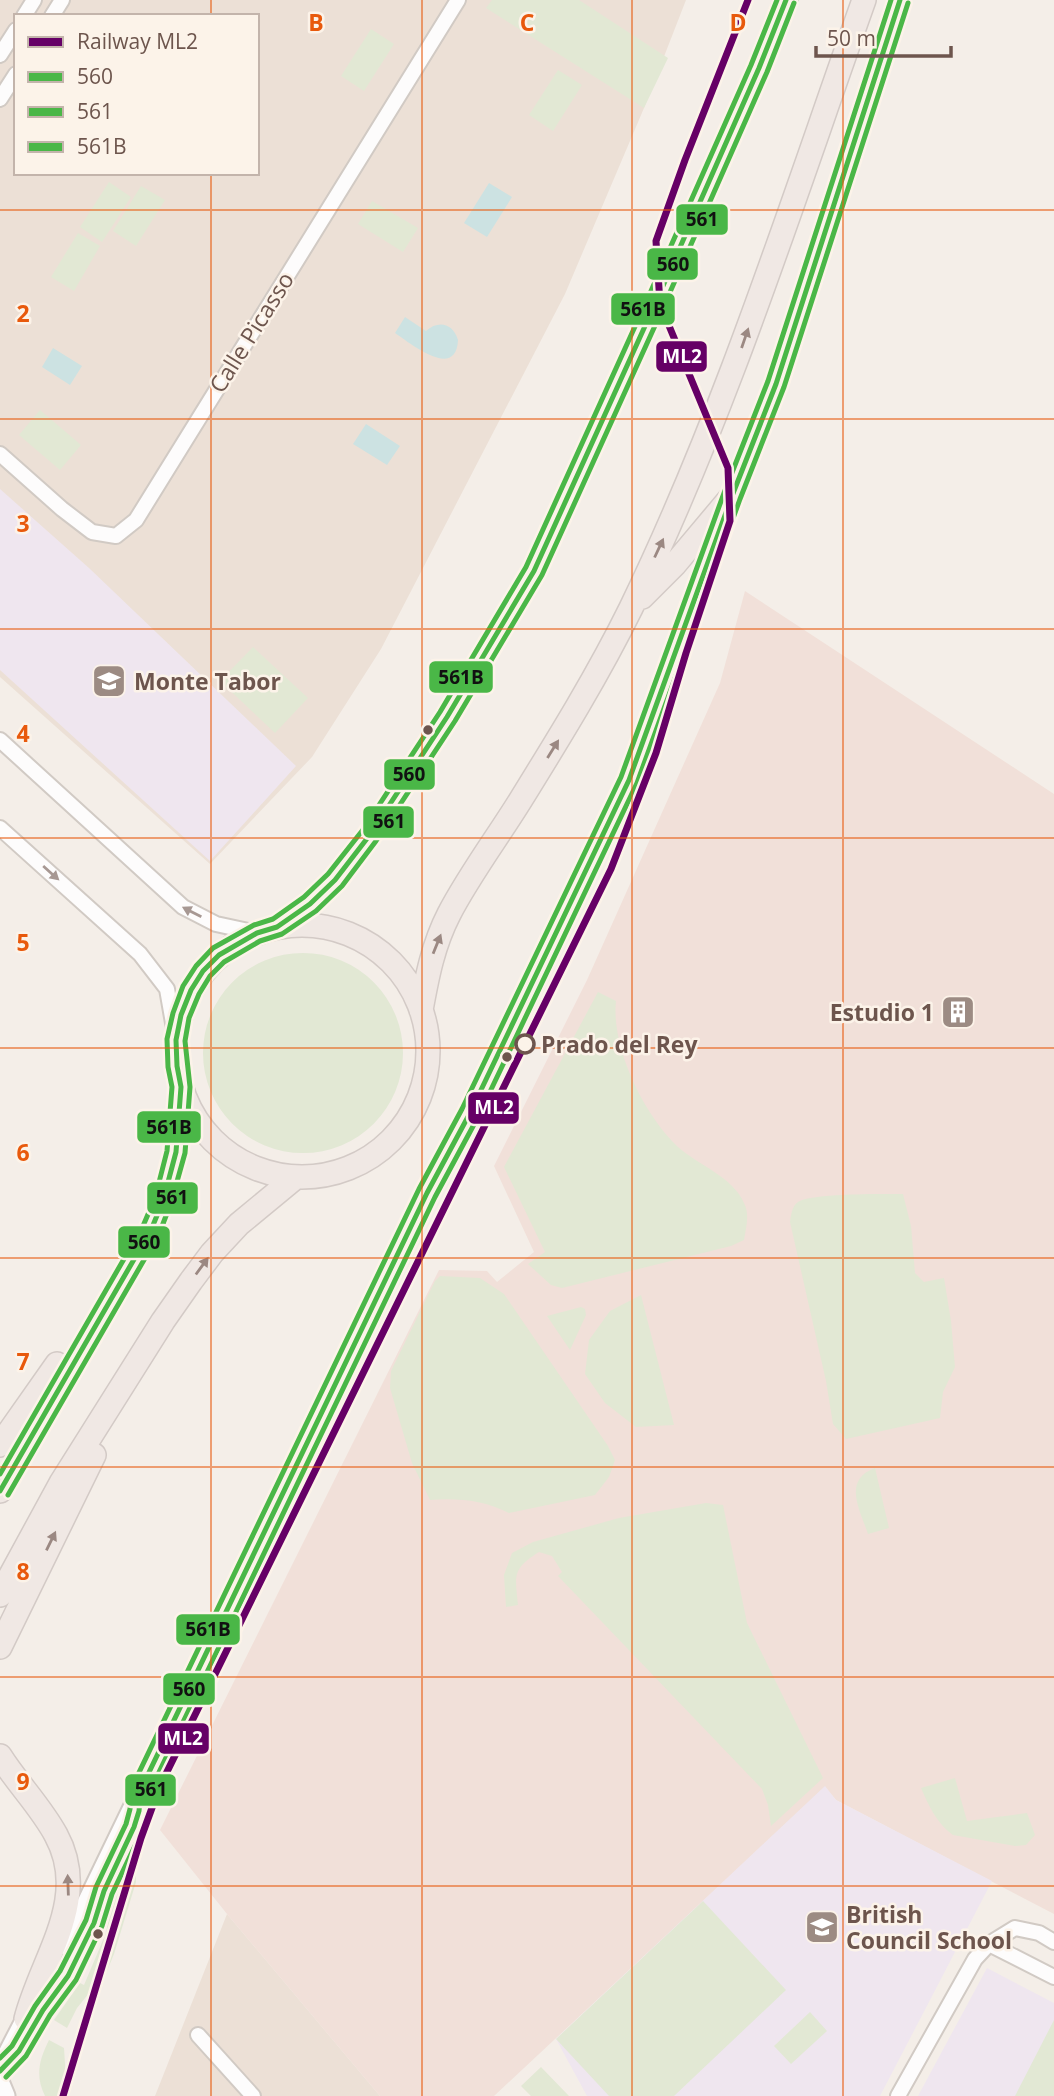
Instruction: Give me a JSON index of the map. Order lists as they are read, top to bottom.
{
  "streets": {
    "street": ["Calle Picasso"]
  },
  "places": {
    "school or university": ["Monte Tabor", "British Council School"],
    "building": ["Estudio 1"],
    "other": ["Prado del Rey"]
  },
  "lines": [
    "rail line ML2",
    "transit line 560",
    "transit line 561B",
    "transit line 561"
  ],
  "legend": [
    "Railway ML2",
    "560",
    "561",
    "561B"
  ],
  "scale_bar": "50 m",
  "grid": {
    "columns": ["B", "C", "D"],
    "rows": [
      "2",
      "3",
      "4",
      "5",
      "6",
      "7",
      "8",
      "9"
    ]
  }
}
